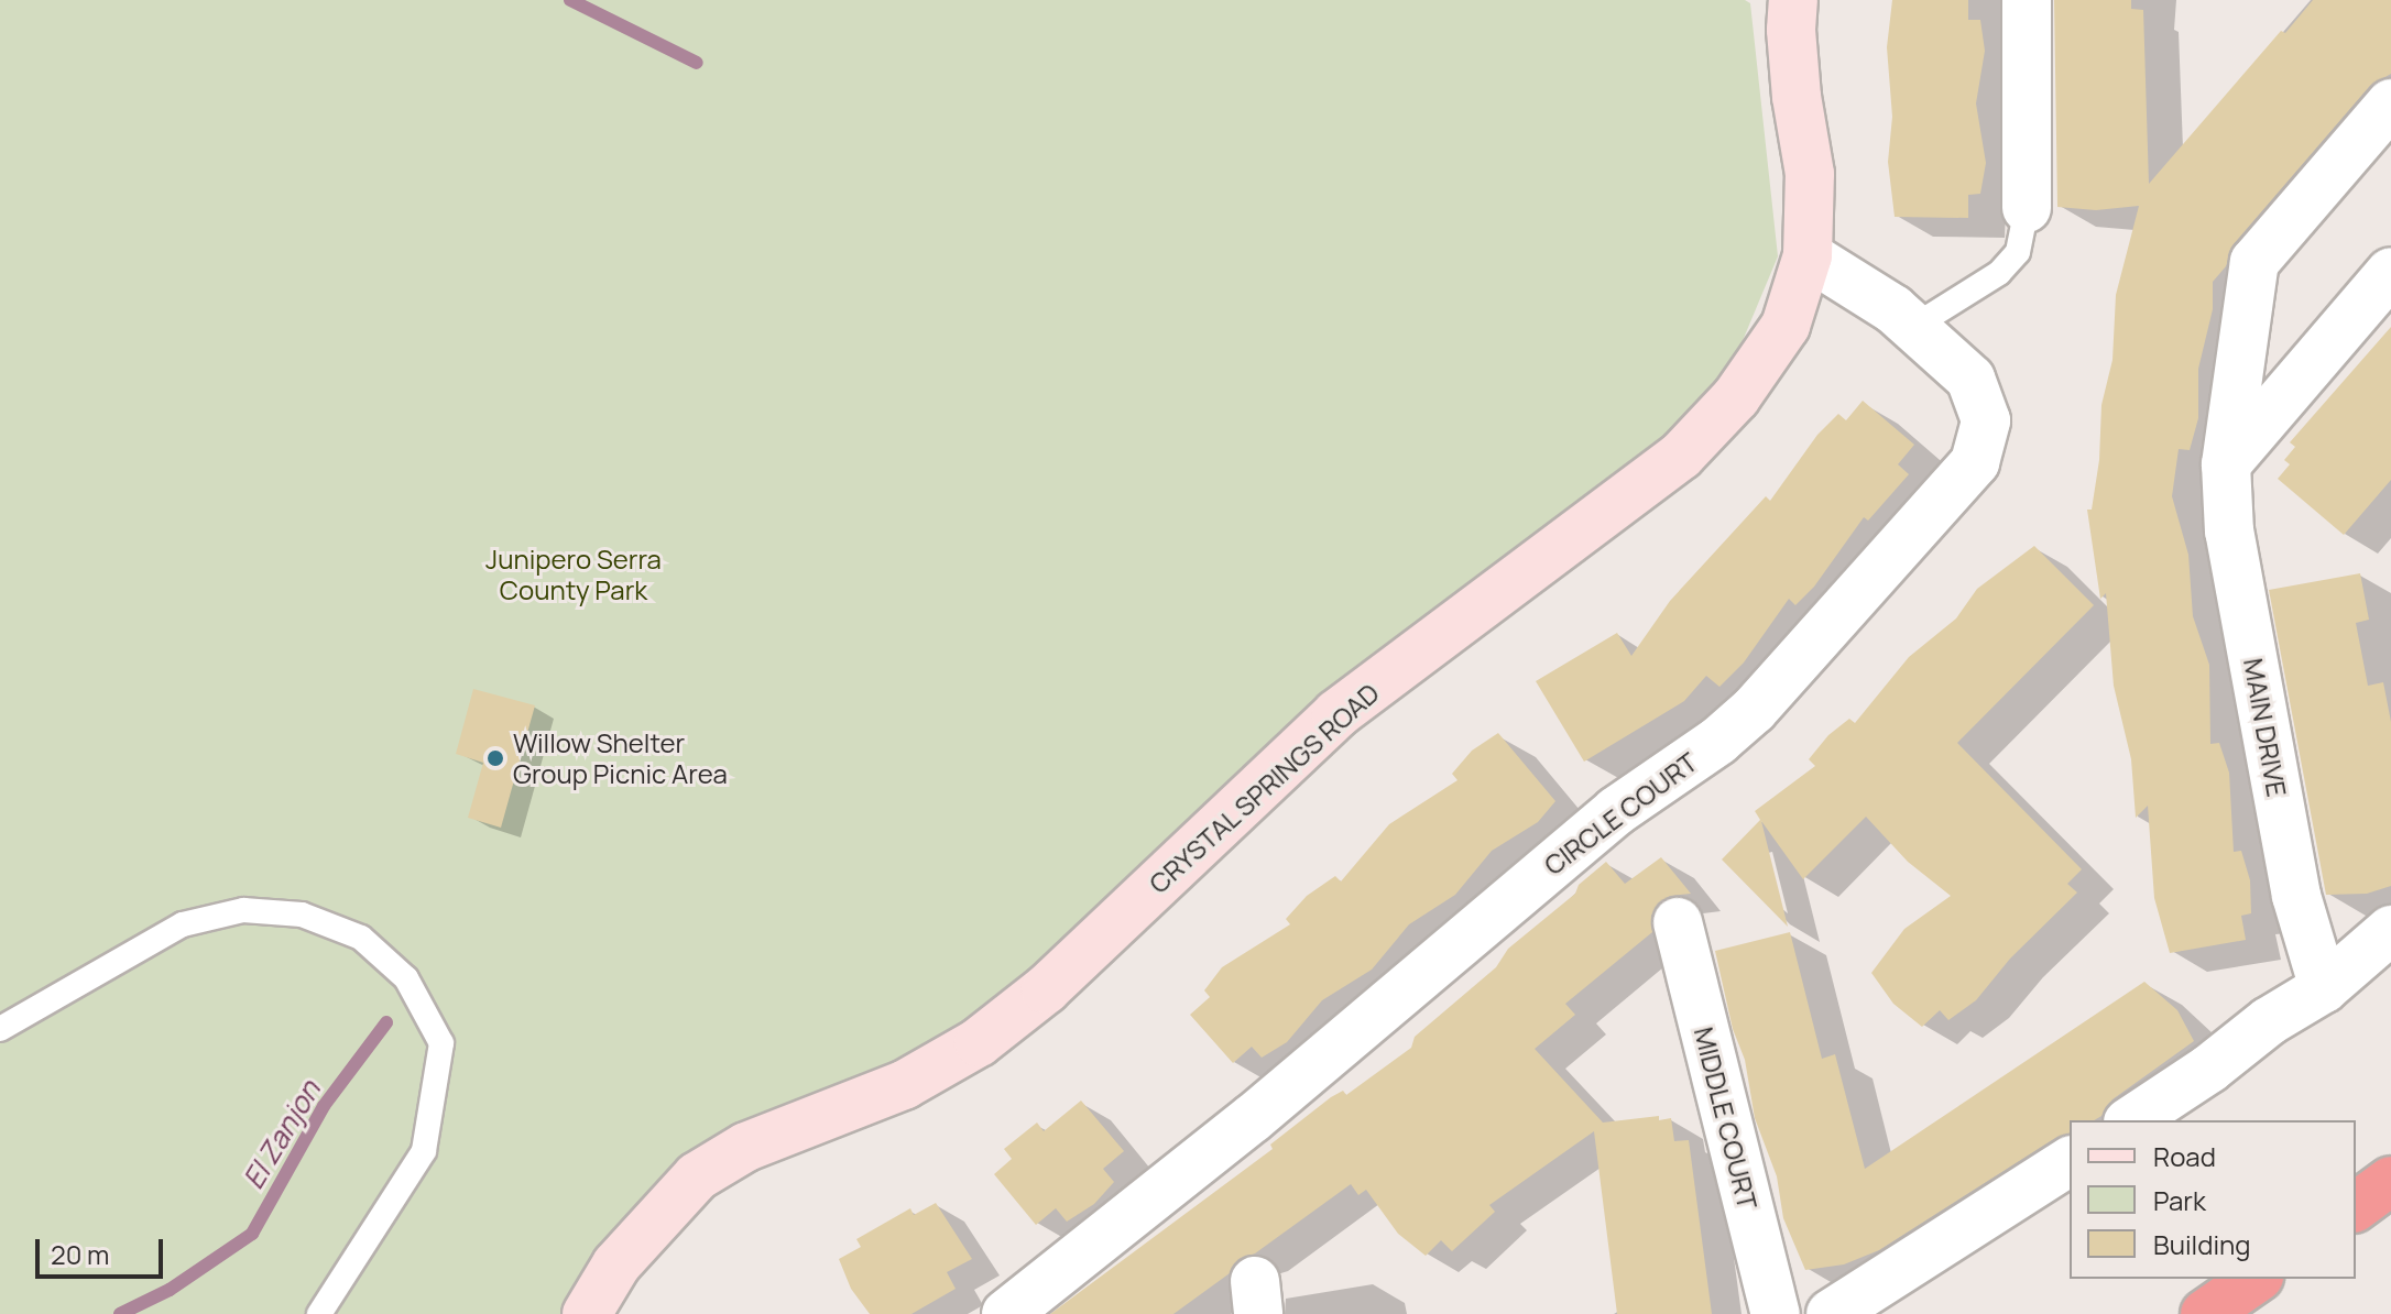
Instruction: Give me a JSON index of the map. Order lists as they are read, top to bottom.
{
  "streets": {
    "street": [
      "MAIN DRIVE",
      "CRYSTAL SPRINGS ROAD",
      "CIRCLE COURT",
      "MIDDLE COURT"
    ]
  },
  "crossings": [
    ["CRYSTAL SPRINGS ROAD", "CIRCLE COURT"]
  ],
  "water": ["El Zanjon"],
  "parks": ["Junipero Serra County Park"],
  "places": ["Willow Shelter Group Picnic Area"],
  "legend": ["Road", "Park", "Building"],
  "scale_bar": "20 m"
}
